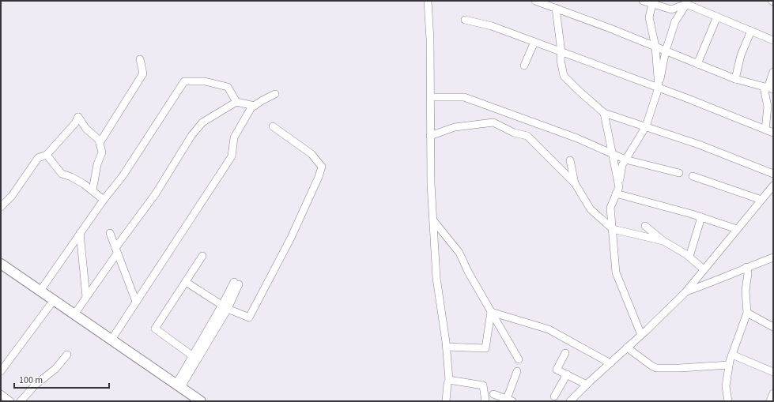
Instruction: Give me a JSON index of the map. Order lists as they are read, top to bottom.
{
  "scale_bar": "100 m"
}
